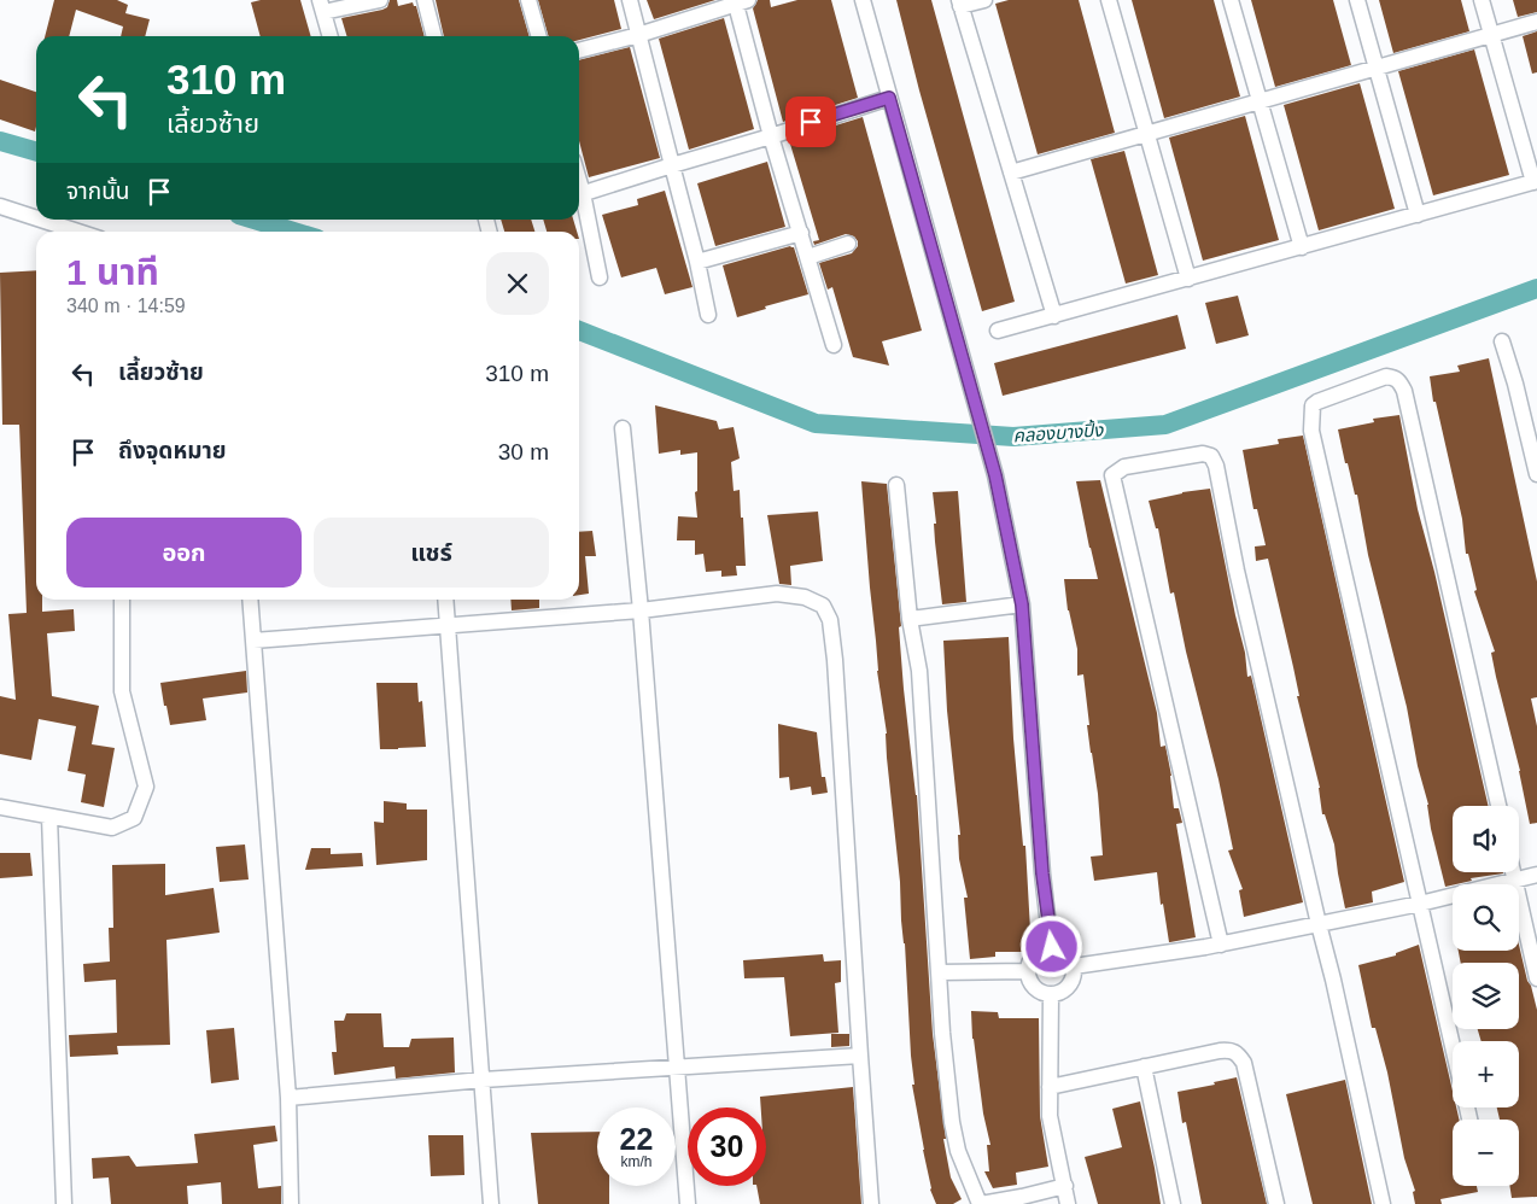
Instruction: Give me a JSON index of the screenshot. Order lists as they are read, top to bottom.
{
  "water": ["คลองบางปิ้ง"],
  "page": {
    "turn": ["310 m", "เลี้ยวซ้าย"],
    "then": "จากนั้น",
    "heading": ["1 นาที", "340 m · 14:59"],
    "list": [
      {
        "name": "เลี้ยวซ้าย",
        "value": "310 m"
      },
      {
        "name": "ถึงจุดหมาย",
        "value": "30 m"
      }
    ],
    "buttons": ["ออก", "แชร์"],
    "map_buttons": ["+", "−"],
    "speed": "22 km/h",
    "limit": "30"
  }
}
